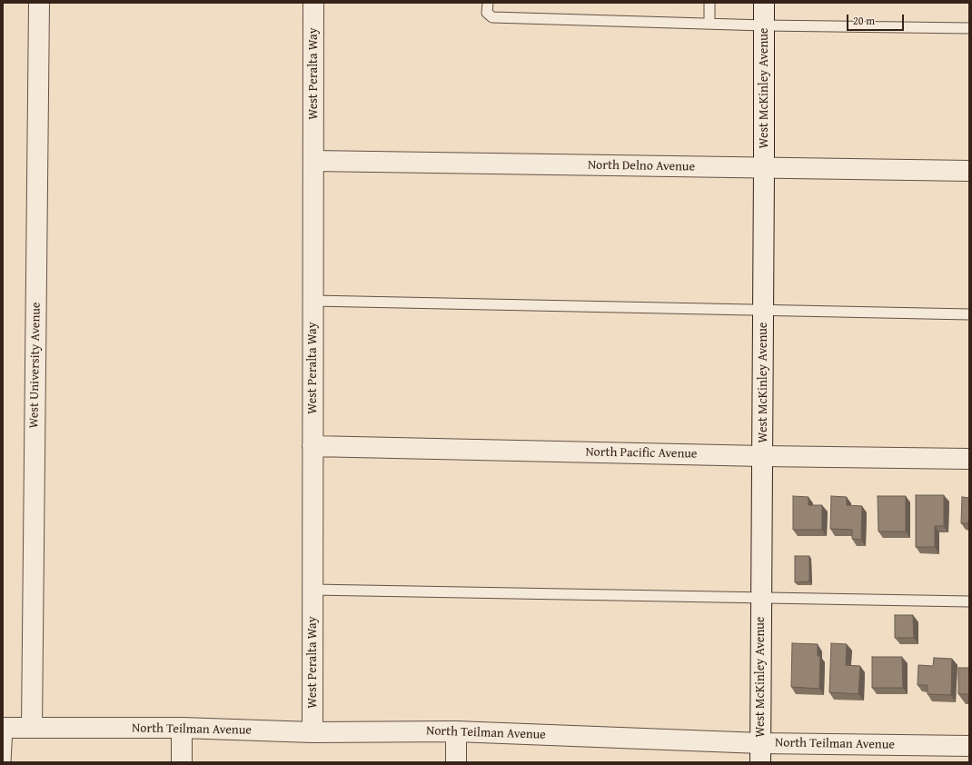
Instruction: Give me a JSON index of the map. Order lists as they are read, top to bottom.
{
  "streets": {
    "street": [
      "West Peralta Way",
      "West McKinley Avenue",
      "North Delno Avenue",
      "West University Avenue",
      "North Pacific Avenue",
      "North Teilman Avenue"
    ]
  },
  "crossings": [
    ["West Peralta Way", "North Delno Avenue"],
    ["West Peralta Way", "North Pacific Avenue"],
    ["West Peralta Way", "North Teilman Avenue"],
    ["West McKinley Avenue", "North Delno Avenue"],
    ["West McKinley Avenue", "North Pacific Avenue"],
    ["West McKinley Avenue", "North Teilman Avenue"],
    ["West University Avenue", "North Teilman Avenue"]
  ],
  "scale_bar": "20 m"
}
